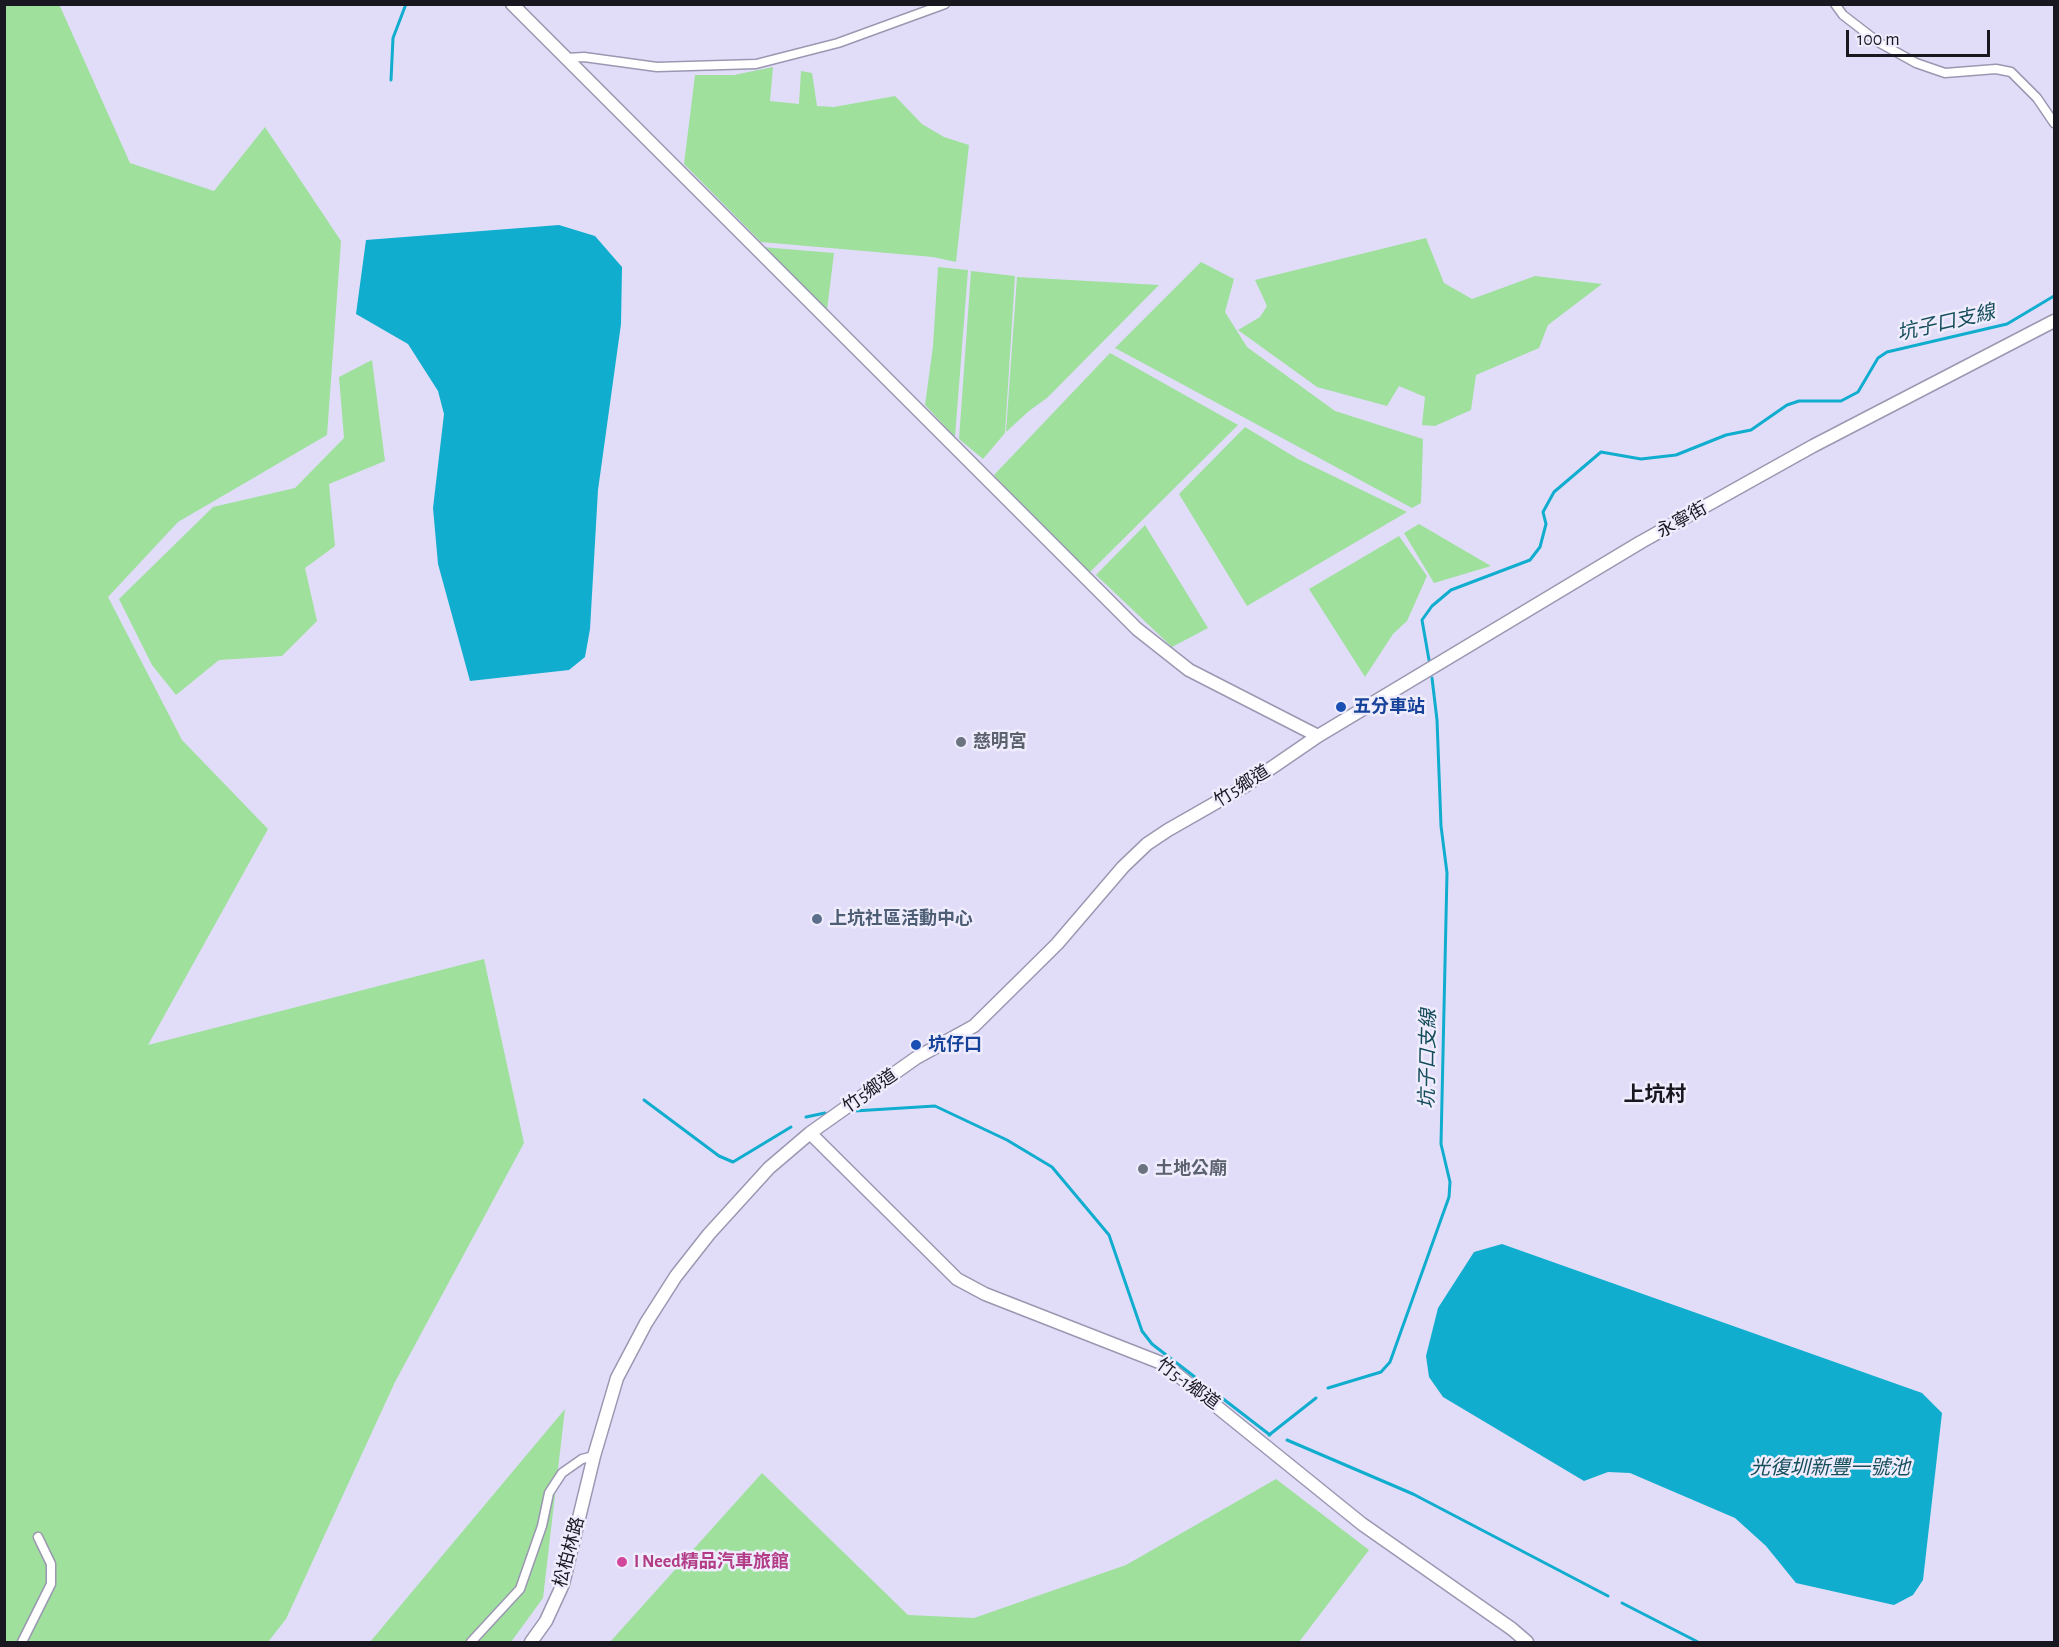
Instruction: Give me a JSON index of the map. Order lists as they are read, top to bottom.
{
  "streets": {
    "street": [
      "永寧街",
      "竹5鄉道",
      "竹5-1鄉道",
      "松柏林路"
    ]
  },
  "crossings": [
    ["永寧街", "竹5鄉道"],
    ["竹5鄉道", "竹5-1鄉道"],
    ["竹5鄉道", "松柏林路"]
  ],
  "districts": ["上坑村"],
  "water": ["坑子口支線", "光復圳新豐一號池"],
  "places": [
    "五分車站",
    "慈明宮",
    "上坑社區活動中心",
    "坑仔口",
    "土地公廟",
    "I Need精品汽車旅館"
  ],
  "scale_bar": "100 m"
}
